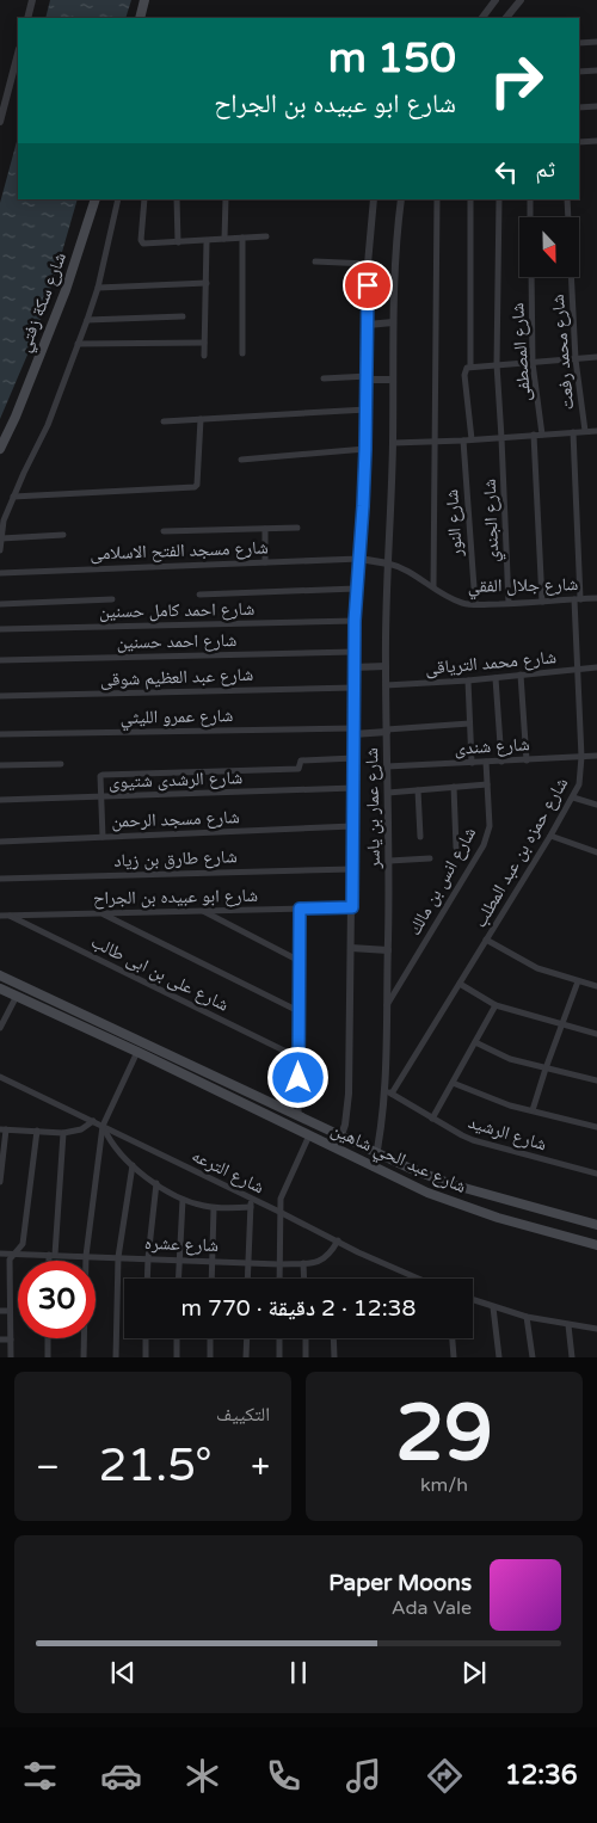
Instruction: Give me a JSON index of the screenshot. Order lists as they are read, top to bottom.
{
  "streets": {
    "main road": ["شارع سكة زفتي", "شارع عبد الحي شاهين"],
    "street": [
      "شارع المصطفى",
      "شارع محمد رفعت",
      "شارع الجندي",
      "شارع النور",
      "شارع مسجد الفتح الاسلامى",
      "شارع جلال الفقي",
      "شارع احمد كامل حسنين",
      "شارع احمد حسنين",
      "شارع محمد الترياقى",
      "شارع عبد العظيم شوقى",
      "شارع عمرو الليثي",
      "شارع شندى",
      "شارع الرشدى شتيوى",
      "شارع عمار بن ياسر",
      "شارع مسجد الرحمن",
      "شارع حمزه بن عبد المطلب",
      "شارع طارق بن زياد",
      "شارع انس بن مالك",
      "شارع ابو عبيده بن الجراح",
      "شارع على بن ابى طالب",
      "شارع الرشيد",
      "شارع الترعه",
      "شارع عشره"
    ]
  },
  "crossings": [
    ["شارع الجندي", "شارع جلال الفقي"],
    ["شارع النور", "شارع جلال الفقي"],
    ["شارع مسجد الفتح الاسلامى", "شارع عمار بن ياسر"],
    ["شارع جلال الفقي", "شارع عمار بن ياسر"],
    ["شارع جلال الفقي", "شارع حمزه بن عبد المطلب"],
    ["شارع احمد كامل حسنين", "شارع عمار بن ياسر"],
    ["شارع احمد حسنين", "شارع عمار بن ياسر"],
    ["شارع محمد الترياقى", "شارع عمار بن ياسر"],
    ["شارع محمد الترياقى", "شارع حمزه بن عبد المطلب"],
    ["شارع عبد العظيم شوقى", "شارع عمار بن ياسر"],
    ["شارع عمرو الليثي", "شارع عمار بن ياسر"],
    ["شارع شندى", "شارع عمار بن ياسر"],
    ["شارع شندى", "شارع حمزه بن عبد المطلب"],
    ["شارع شندى", "شارع انس بن مالك"],
    ["شارع الرشدى شتيوى", "شارع عمار بن ياسر"],
    ["شارع عمار بن ياسر", "شارع مسجد الرحمن"],
    ["شارع عمار بن ياسر", "شارع طارق بن زياد"],
    ["شارع عمار بن ياسر", "شارع انس بن مالك"],
    ["شارع عمار بن ياسر", "شارع ابو عبيده بن الجراح"],
    ["شارع عمار بن ياسر", "شارع الرشيد"],
    ["شارع عمار بن ياسر", "شارع عبد الحي شاهين"],
    ["شارع حمزه بن عبد المطلب", "شارع الرشيد"],
    ["شارع ابو عبيده بن الجراح", "شارع على بن ابى طالب"],
    ["شارع الترعه", "شارع عشره"]
  ],
  "north": "bottom",
  "page": {
    "turn": ["150 m", "شارع ابو عبيده بن الجراح"],
    "then": "ثم",
    "limit": "30",
    "trip": "12:38 · 2 دقيقة · 770 m",
    "tile": [
      ["29", "km/h"],
      "التكييف"
    ],
    "heat": ["−", "21.5°", "+"],
    "song": ["Paper Moons", "Ada Vale"],
    "tabs": "12:36"
  }
}
